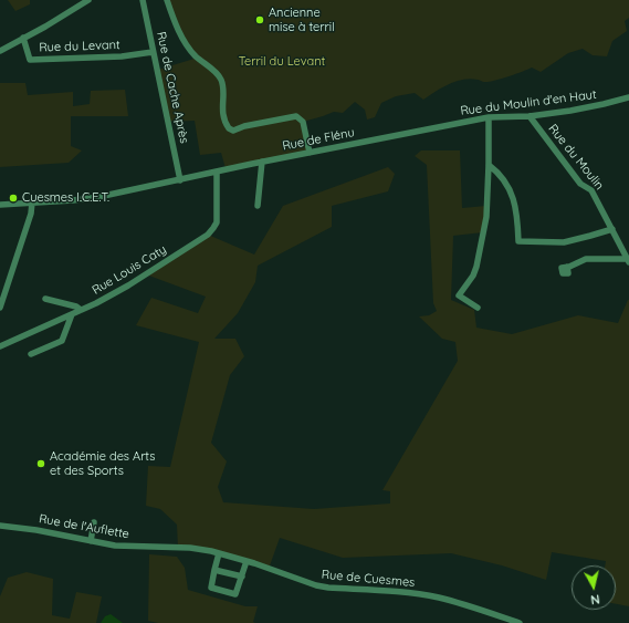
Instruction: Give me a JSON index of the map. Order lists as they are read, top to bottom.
{
  "streets": {
    "street": [
      "Rue du Levant",
      "Rue de Cache Après",
      "Rue du Moulin d'en Haut",
      "Rue de Flénu",
      "Rue du Moulin",
      "Rue Louis Caty",
      "Rue de l'Auflette",
      "Rue de Cuesmes"
    ]
  },
  "crossings": [
    ["Rue du Levant", "Rue de Cache Après"],
    ["Rue de Cache Après", "Rue de Flénu"],
    ["Rue du Moulin d'en Haut", "Rue de Flénu"],
    ["Rue du Moulin d'en Haut", "Rue du Moulin"],
    ["Rue de Flénu", "Rue Louis Caty"],
    ["Rue de l'Auflette", "Rue de Cuesmes"]
  ],
  "parks": ["Terril du Levant"],
  "places": ["Ancienne mise à terril", "Cuesmes I.C.E.T.", "Académie des Arts et des Sports"],
  "north": "bottom"
}
